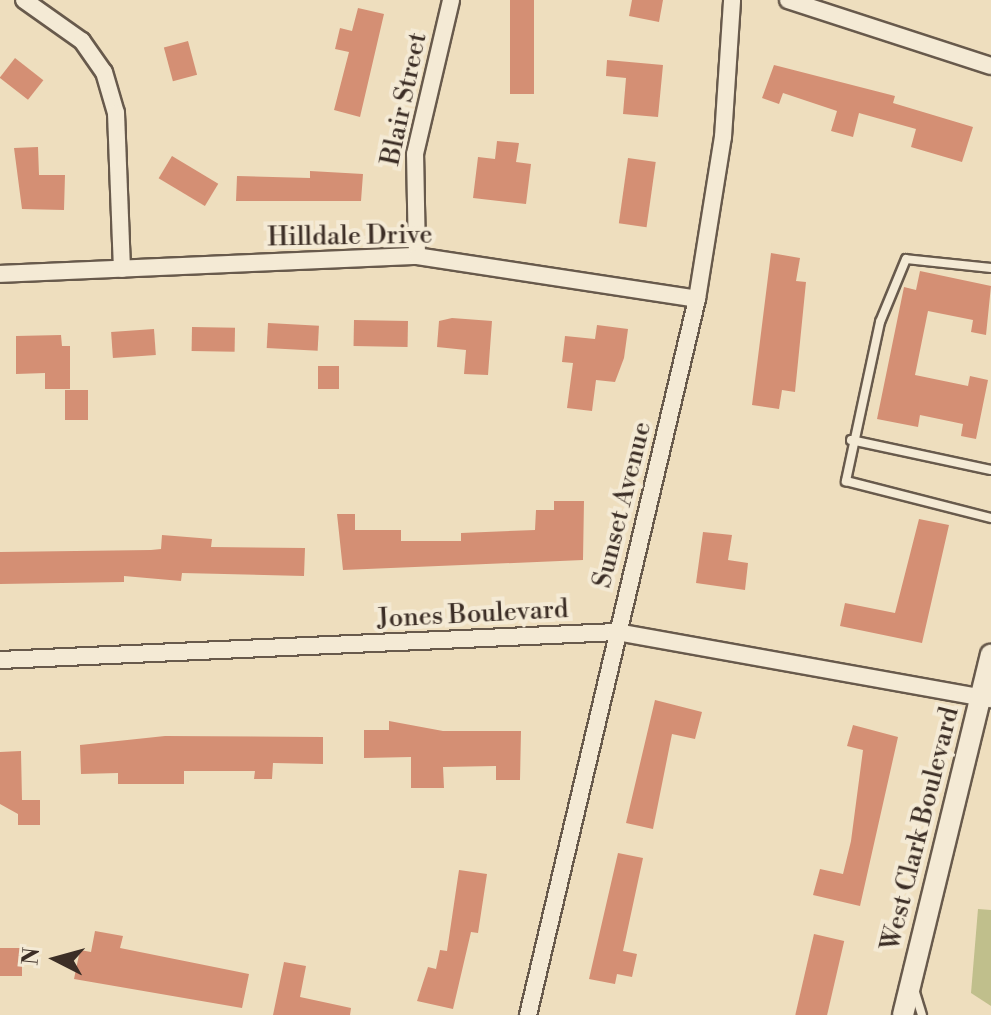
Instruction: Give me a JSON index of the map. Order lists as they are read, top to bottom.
{
  "streets": {
    "street": [
      "Blair Street",
      "Hilldale Drive",
      "Sunset Avenue",
      "Jones Boulevard",
      "West Clark Boulevard"
    ]
  },
  "crossings": [
    ["Blair Street", "Hilldale Drive"],
    ["Hilldale Drive", "Sunset Avenue"],
    ["Sunset Avenue", "Jones Boulevard"],
    ["Jones Boulevard", "West Clark Boulevard"]
  ],
  "north": "left"
}
